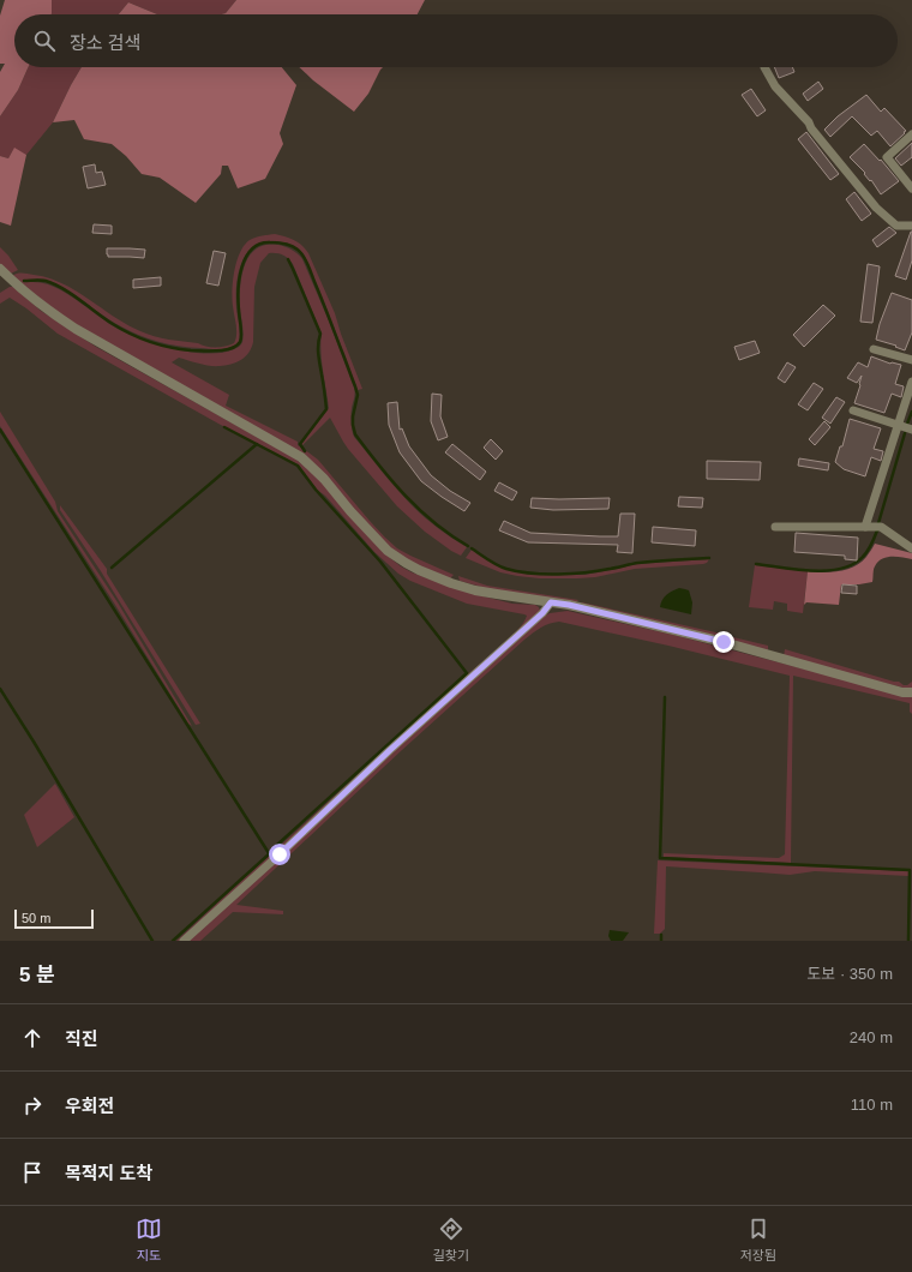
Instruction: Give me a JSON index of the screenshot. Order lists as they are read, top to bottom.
{
  "scale_bar": "50 m",
  "page": {
    "search": "장소 검색",
    "scale": "50 m",
    "heading": ["5 분", "도보 · 350 m"],
    "list": [
      ["직진", "240 m"],
      ["우회전", "110 m"],
      "목적지 도착"
    ],
    "nav": ["지도", "길찾기", "저장됨"]
  }
}
